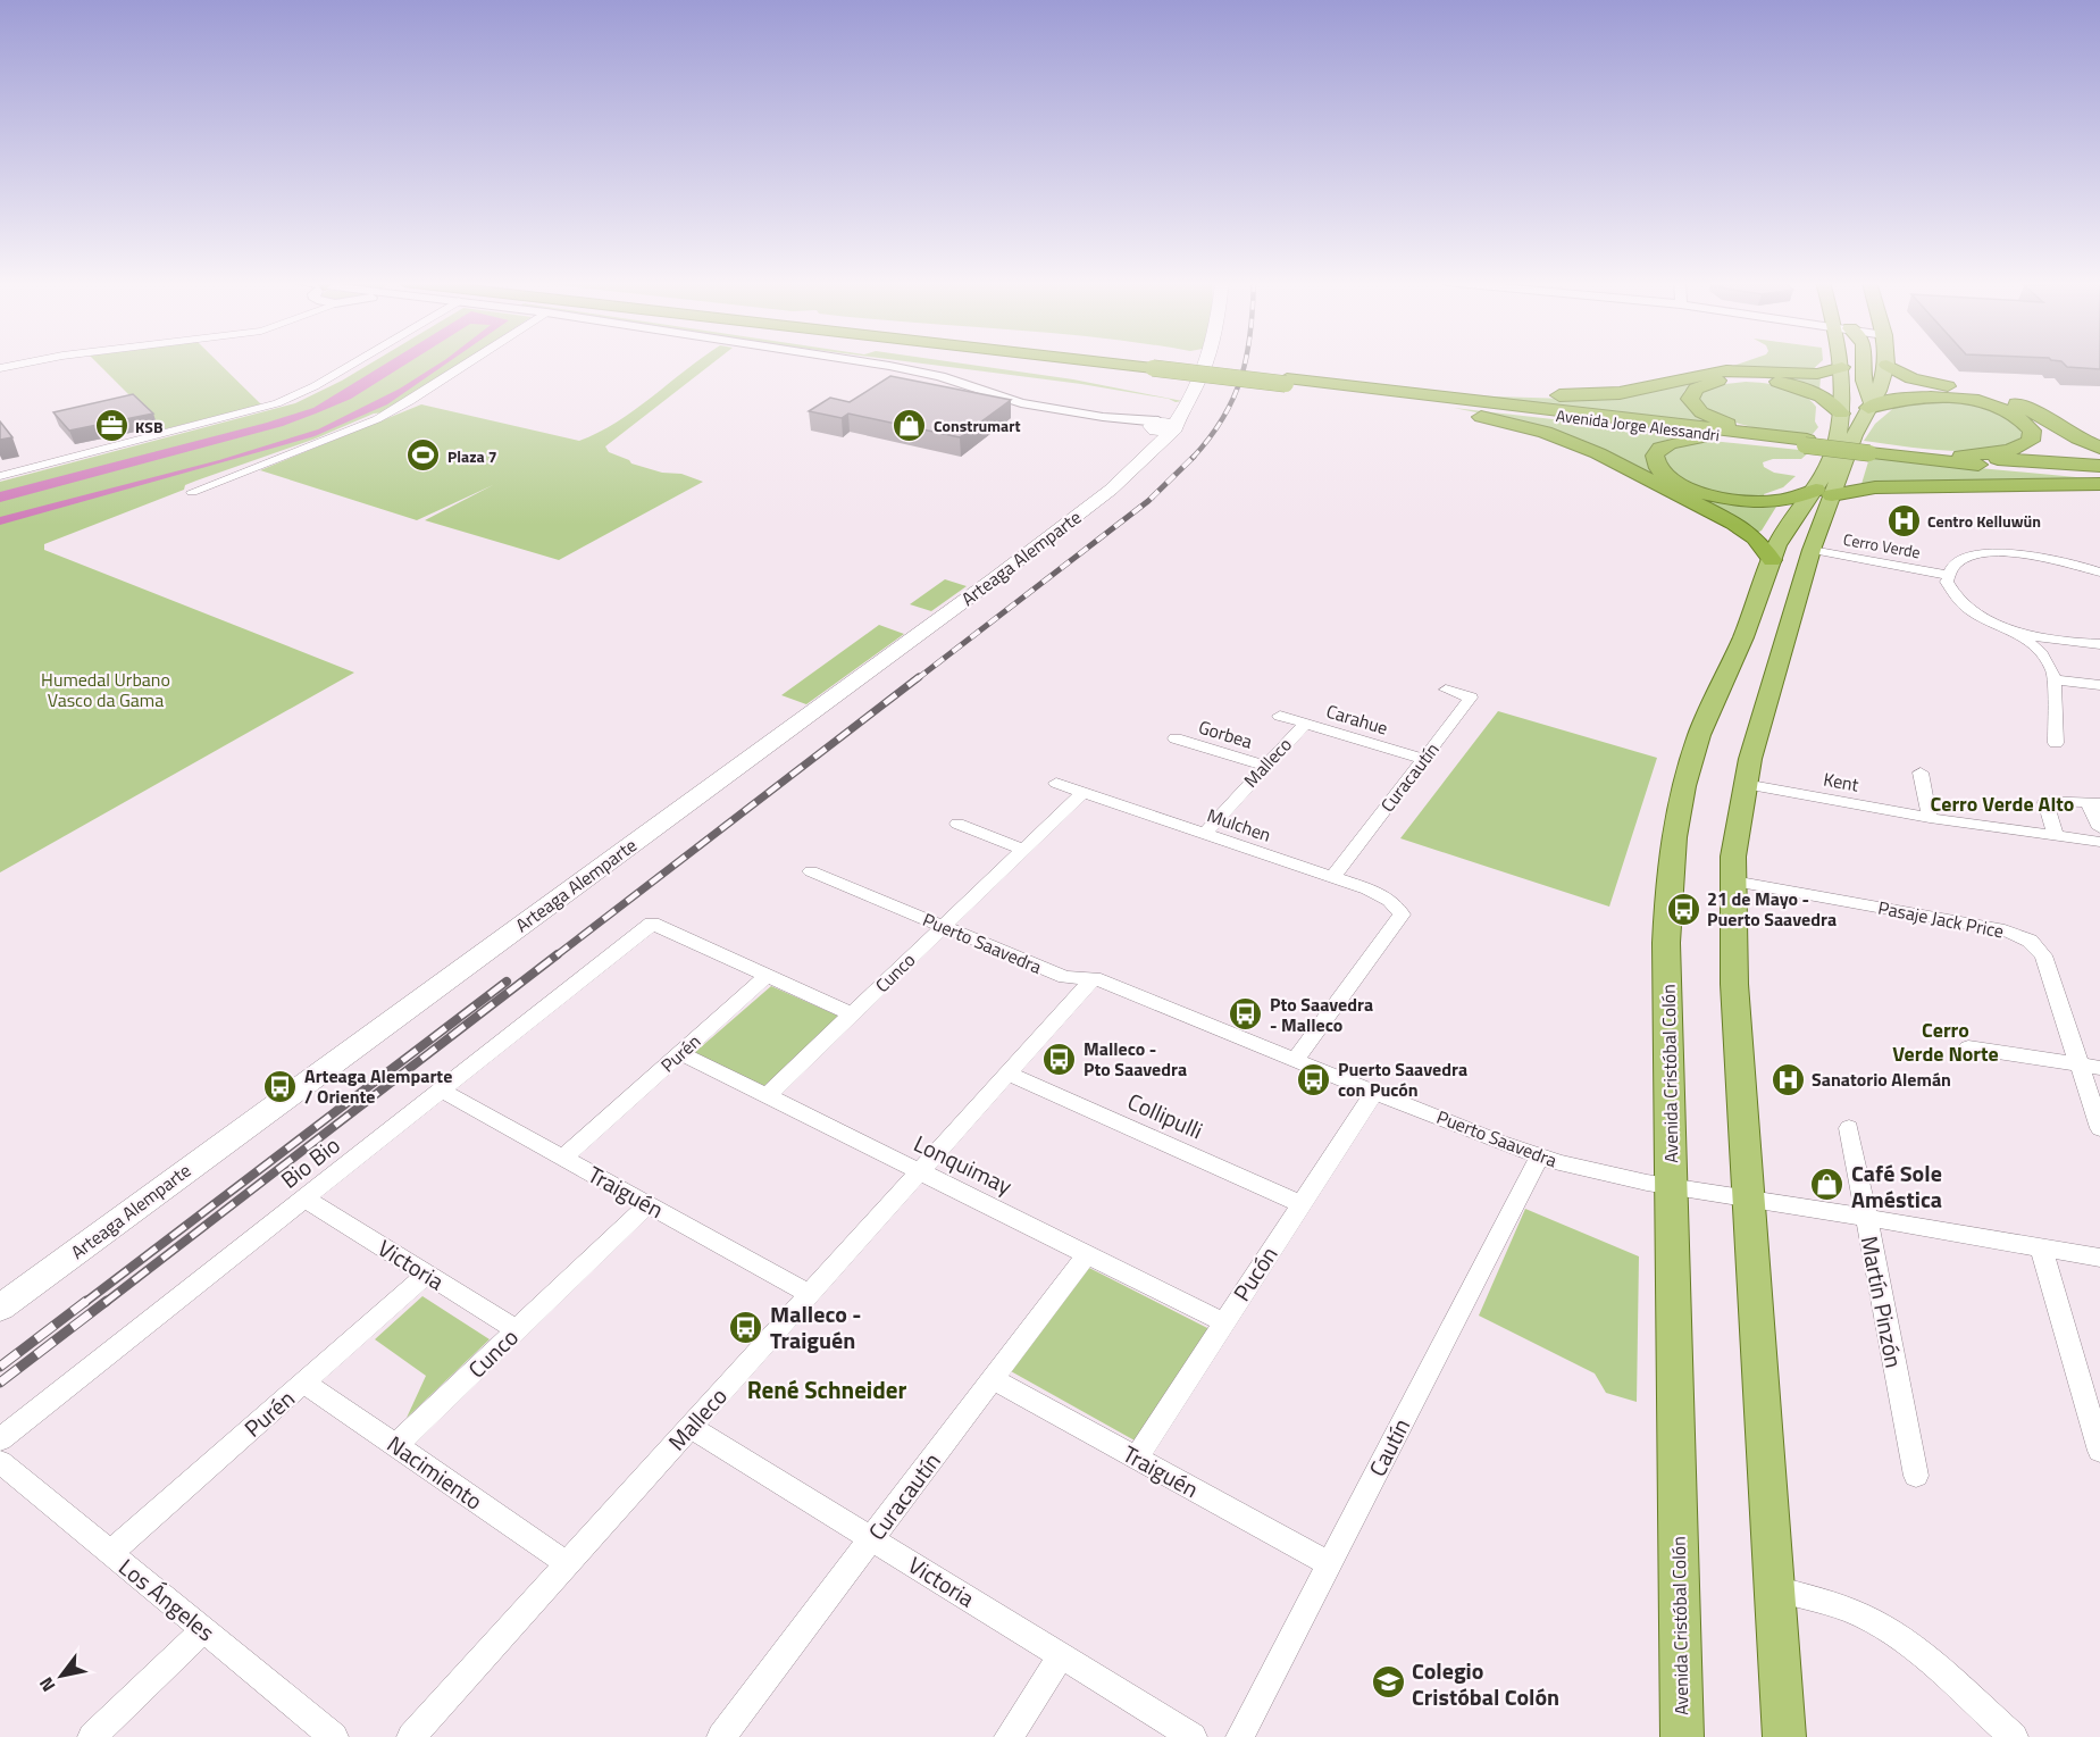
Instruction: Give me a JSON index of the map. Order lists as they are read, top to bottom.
{
  "streets": {
    "highway": ["Avenida Jorge Alessandri"],
    "main road": ["Arteaga Alemparte", "Avenida Cristóbal Colón"],
    "street": [
      "Cerro Verde",
      "Carahue",
      "Gorbea",
      "Malleco",
      "Curacautín",
      "Kent",
      "Mulchen",
      "Pasaje Jack Price",
      "Puerto Saavedra",
      "Cunco",
      "Purén",
      "Collipulli",
      "Bio Bio",
      "Lonquimay",
      "Traiguén",
      "Victoria",
      "Pucón",
      "Martín Pinzón",
      "Cautín",
      "Nacimiento",
      "Los Ángeles"
    ]
  },
  "crossings": [
    ["Cerro Verde", "Avenida Cristóbal Colón"],
    ["Carahue", "Malleco"],
    ["Carahue", "Curacautín"],
    ["Gorbea", "Malleco"],
    ["Malleco", "Mulchen"],
    ["Malleco", "Puerto Saavedra"],
    ["Malleco", "Collipulli"],
    ["Malleco", "Lonquimay"],
    ["Malleco", "Traiguén"],
    ["Malleco", "Victoria"],
    ["Malleco", "Nacimiento"],
    ["Curacautín", "Mulchen"],
    ["Curacautín", "Lonquimay"],
    ["Curacautín", "Traiguén"],
    ["Curacautín", "Victoria"],
    ["Kent", "Avenida Cristóbal Colón"],
    ["Mulchen", "Puerto Saavedra"],
    ["Mulchen", "Cunco"],
    ["Pasaje Jack Price", "Avenida Cristóbal Colón"],
    ["Puerto Saavedra", "Cunco"],
    ["Puerto Saavedra", "Avenida Cristóbal Colón"],
    ["Puerto Saavedra", "Pucón"],
    ["Puerto Saavedra", "Martín Pinzón"],
    ["Puerto Saavedra", "Cautín"],
    ["Cunco", "Lonquimay"],
    ["Cunco", "Traiguén"],
    ["Cunco", "Victoria"],
    ["Cunco", "Nacimiento"],
    ["Purén", "Bio Bio"],
    ["Purén", "Lonquimay"],
    ["Purén", "Traiguén"],
    ["Purén", "Victoria"],
    ["Purén", "Nacimiento"],
    ["Purén", "Los Ángeles"],
    ["Collipulli", "Pucón"],
    ["Bio Bio", "Traiguén"],
    ["Bio Bio", "Victoria"],
    ["Lonquimay", "Pucón"],
    ["Traiguén", "Pucón"],
    ["Traiguén", "Cautín"]
  ],
  "districts": ["Cerro Verde Alto", "Cerro Verde Norte", "René Schneider"],
  "parks": ["Humedal Urbano Vasco da Gama"],
  "places": {
    "shop": ["Construmart", "Café Sole Améstica"],
    "office": ["KSB"],
    "sports": ["Plaza 7"],
    "hospital": ["Centro Kelluwün", "Sanatorio Alemán"],
    "bus stop": [
      "21 de Mayo - Puerto Saavedra",
      "Pto Saavedra - Malleco",
      "Malleco - Pto Saavedra",
      "Puerto Saavedra con Pucón",
      "Arteaga Alemparte / Oriente",
      "Malleco - Traiguén"
    ],
    "school or university": ["Colegio Cristóbal Colón"]
  },
  "north": "bottom left"
}
